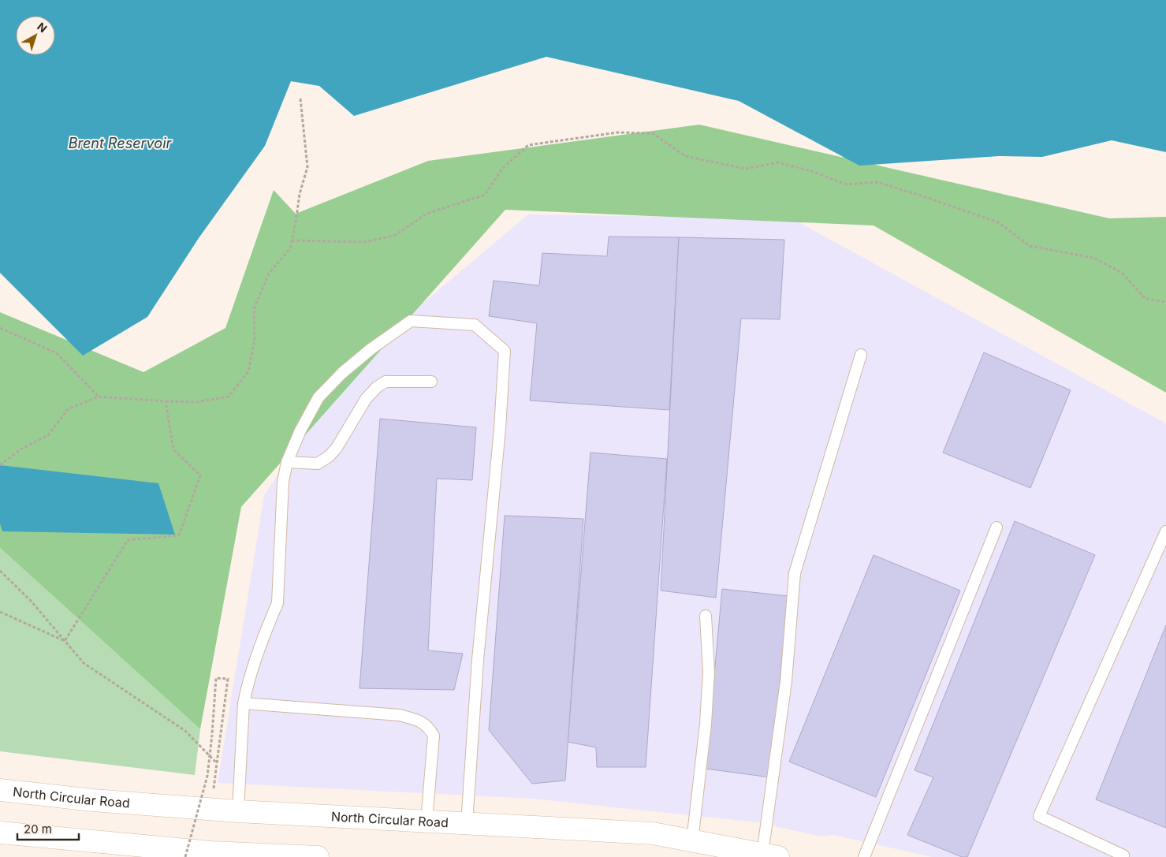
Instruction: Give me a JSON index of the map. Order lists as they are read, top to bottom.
{
  "streets": {
    "highway": ["North Circular Road"]
  },
  "water": ["Brent Reservoir"],
  "scale_bar": "20 m",
  "north": "top right"
}
